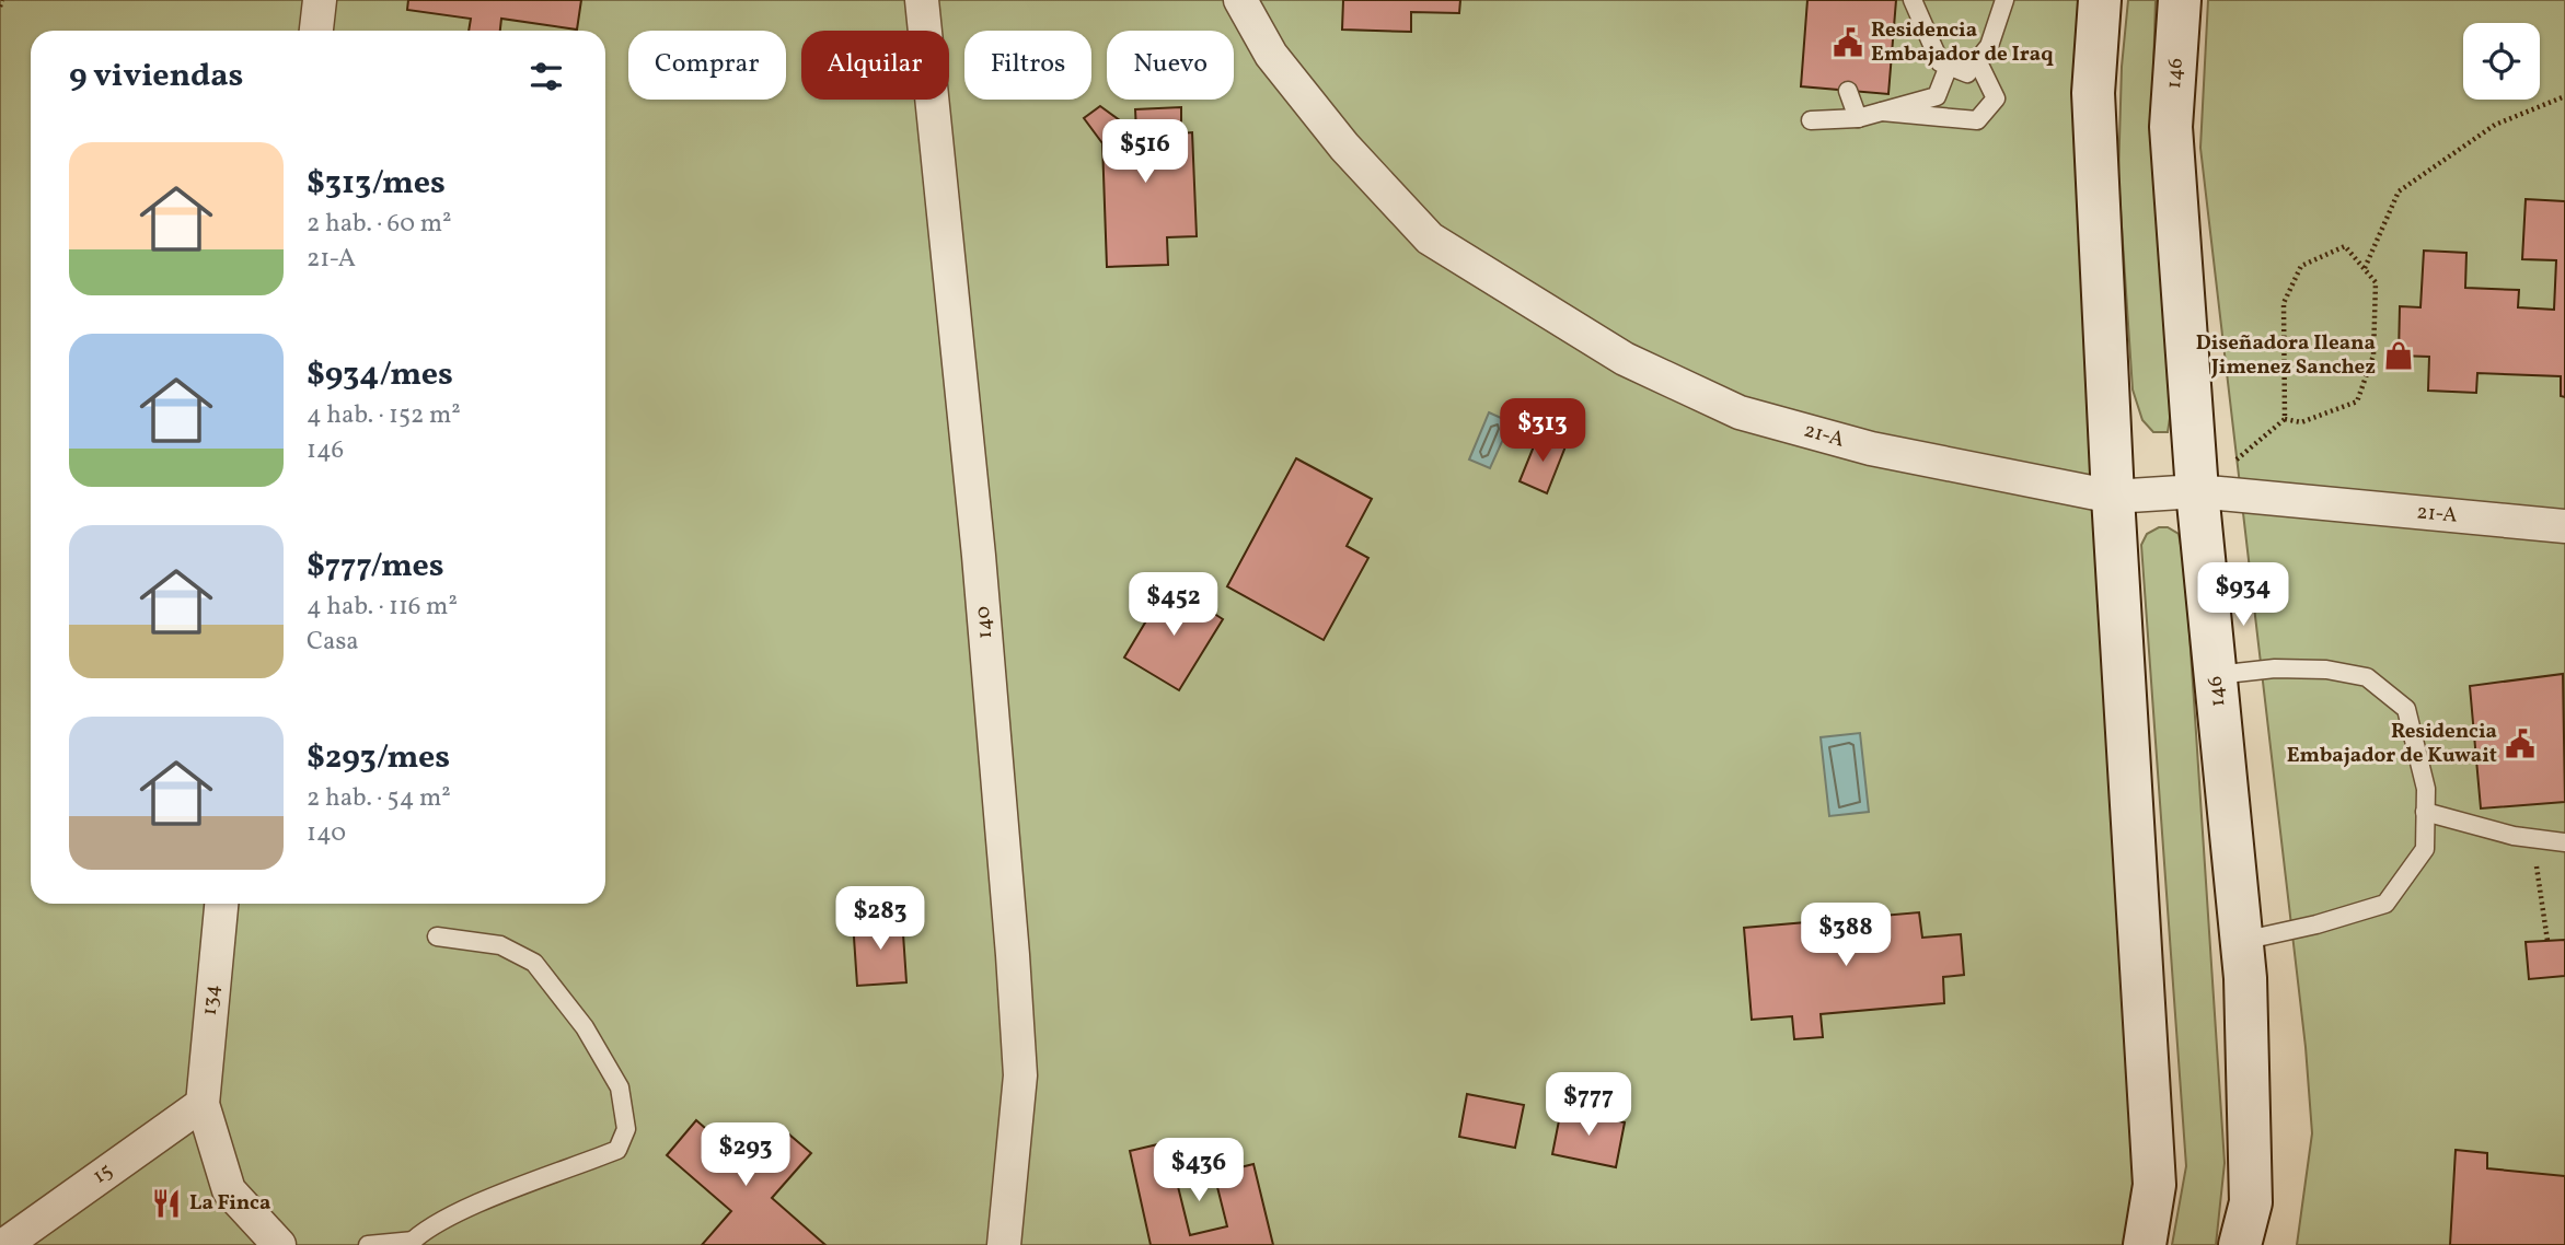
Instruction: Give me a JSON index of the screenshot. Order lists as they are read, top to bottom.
{
  "streets": {
    "main road": ["146"],
    "street": [
      "21-A",
      "140",
      "134",
      "15"
    ]
  },
  "crossings": [
    ["146", "21-A"],
    ["134", "15"]
  ],
  "places": {
    "public building": ["Residencia Embajador de Iraq", "Residencia Embajador de Kuwait"],
    "shop": ["Diseñadora Ileana Jimenez Sanchez"],
    "restaurant": ["La Finca"]
  },
  "page": {
    "chip": [
      "Comprar",
      "Alquilar",
      "Filtros",
      "Nuevo"
    ],
    "heading": "9 viviendas",
    "price": [
      "$516",
      "$313",
      "$934",
      "$452",
      "$283",
      "$388",
      "$777",
      "$293",
      "$436"
    ],
    "list": [
      {
        "name": "$313/mes",
        "note": "2 hab. · 60 m² · 21-A"
      },
      {
        "name": "$934/mes",
        "note": "4 hab. · 152 m² · 146"
      },
      {
        "name": "$777/mes",
        "note": "4 hab. · 116 m² · Casa"
      },
      {
        "name": "$293/mes",
        "note": "2 hab. · 54 m² · 140"
      }
    ]
  }
}
